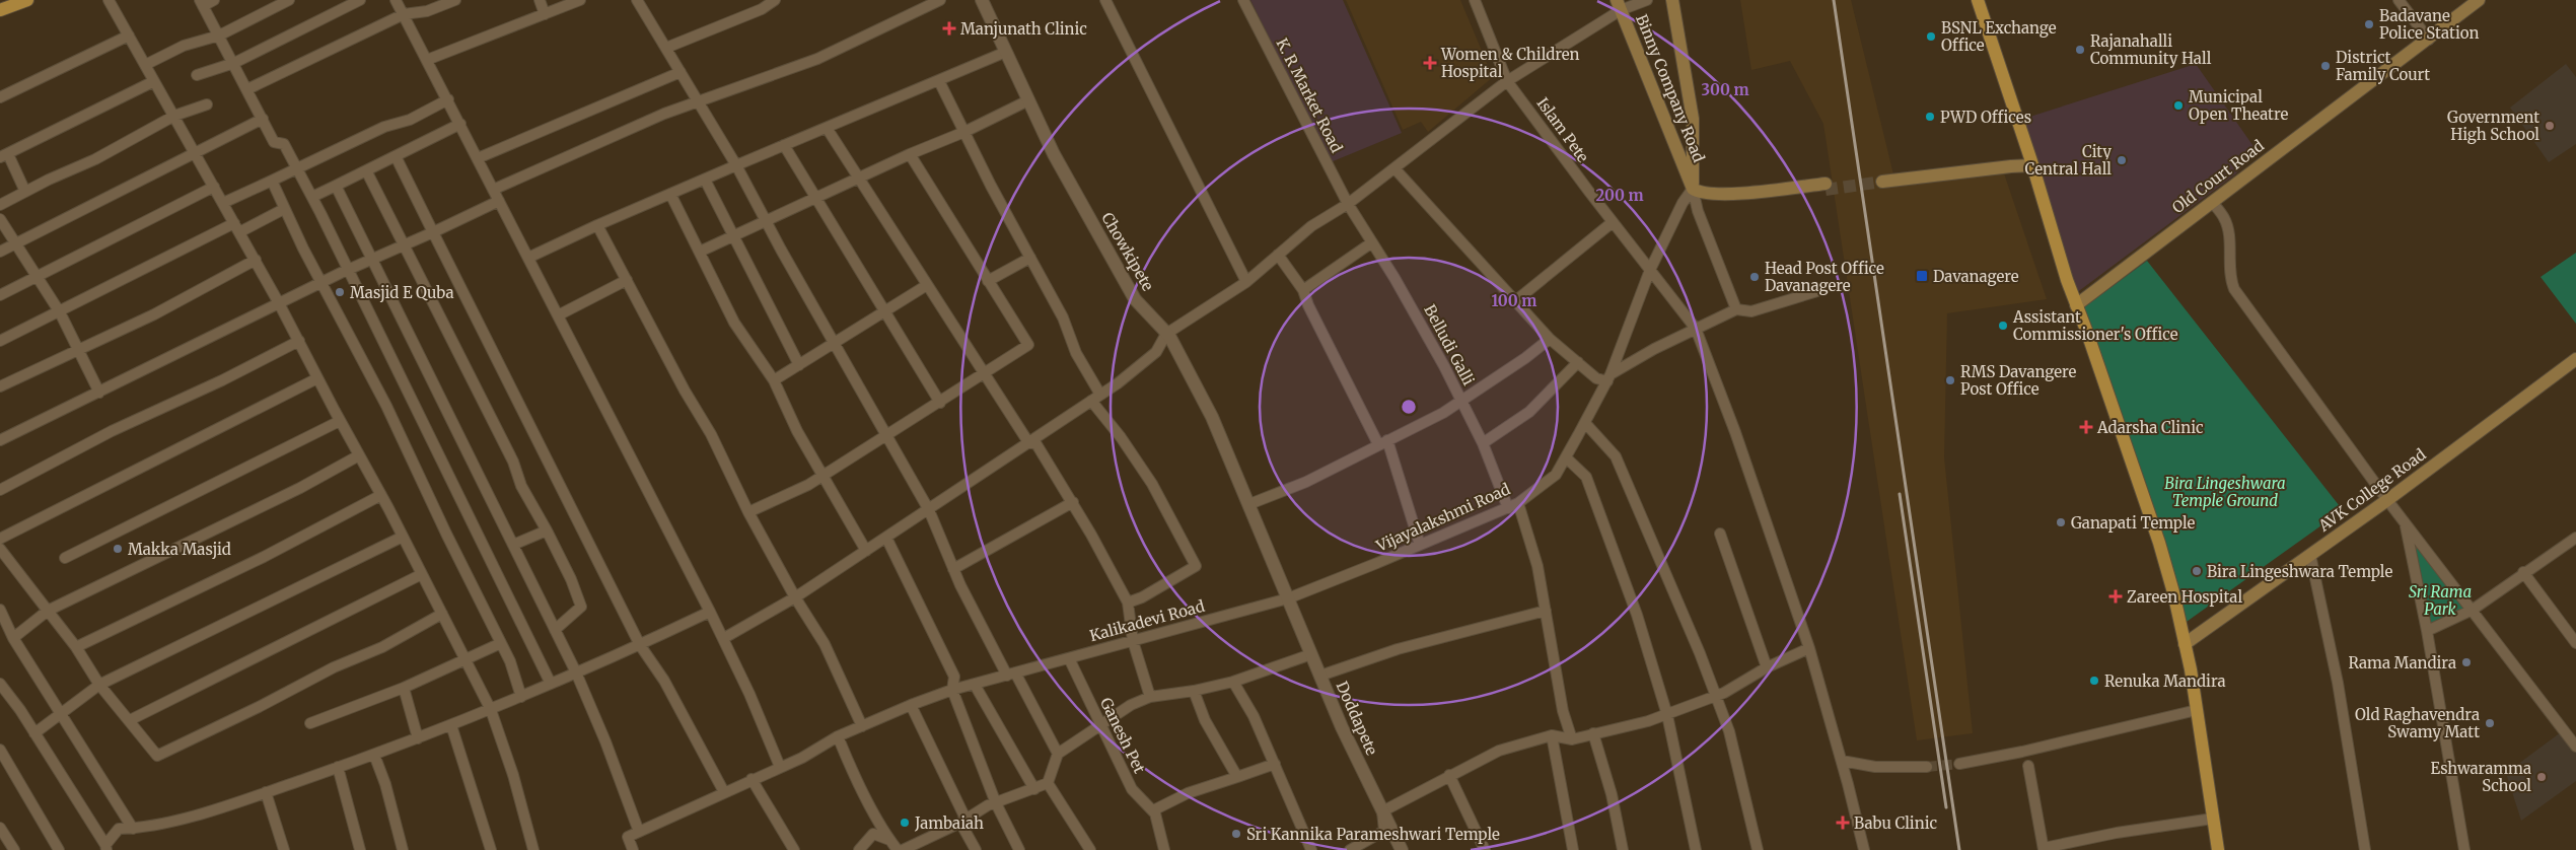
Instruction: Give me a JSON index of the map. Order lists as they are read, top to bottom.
{
  "streets": {
    "main road": ["Binny Company Road", "Old Court Road", "AVK College Road"],
    "street": [
      "K. R Market Road",
      "Islam Pete",
      "Chowkipete",
      "Belludi Galli",
      "Vijayalakshmi Road",
      "Kalikadevi Road",
      "Doddapete",
      "Ganesh Pet"
    ]
  },
  "crossings": [
    ["Binny Company Road", "Vijayalakshmi Road"],
    ["K. R Market Road", "Belludi Galli"],
    ["Islam Pete", "Vijayalakshmi Road"],
    ["Chowkipete", "Vijayalakshmi Road"],
    ["Chowkipete", "Kalikadevi Road"],
    ["Chowkipete", "Doddapete"],
    ["Belludi Galli", "Vijayalakshmi Road"],
    ["Vijayalakshmi Road", "Kalikadevi Road"],
    ["Vijayalakshmi Road", "Doddapete"],
    ["Kalikadevi Road", "Doddapete"],
    ["Kalikadevi Road", "Ganesh Pet"]
  ],
  "parks": ["Bira Lingeshwara Temple Ground", "Sri Rama Park"],
  "places": {
    "other": [
      "Badavane Police Station",
      "BSNL Exchange Office",
      "Rajanahalli Community Hall",
      "District Family Court",
      "Municipal Open Theatre",
      "PWD Offices",
      "Government High School",
      "City Central Hall",
      "Head Post Office Davanagere",
      "Masjid E Quba",
      "Assistant Commissioner's Office",
      "RMS Davangere Post Office",
      "Ganapati Temple",
      "Makka Masjid",
      "Bira Lingeshwara Temple",
      "Rama Mandira",
      "Renuka Mandira",
      "Old Raghavendra Swamy Matt",
      "Eshwaramma School",
      "Jambaiah",
      "Sri Kannika Parameshwari Temple"
    ],
    "health": [
      "Manjunath Clinic",
      "Women & Children Hospital",
      "Adarsha Clinic",
      "Zareen Hospital",
      "Babu Clinic"
    ],
    "transit": ["Davanagere"]
  },
  "rings": ["300 m", "200 m", "100 m"]
}
